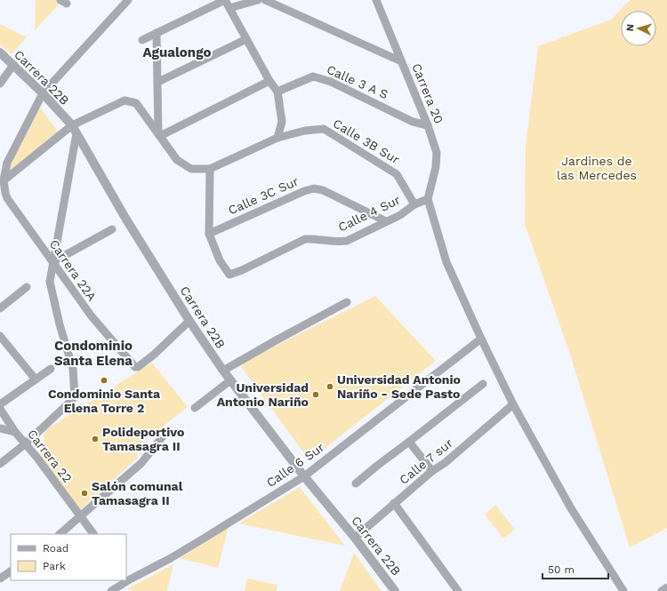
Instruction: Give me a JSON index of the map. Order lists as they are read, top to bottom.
{
  "streets": {
    "street": [
      "Carrera 22B",
      "Calle 3 A S",
      "Carrera 20",
      "Calle 3B Sur",
      "Calle 3C Sur",
      "Calle 4 Sur",
      "Carrera 22A",
      "Carrera 22",
      "Calle 7 sur",
      "Calle 6 Sur"
    ]
  },
  "crossings": [
    ["Carrera 22B", "Carrera 22A"],
    ["Carrera 22B", "Calle 7 sur"],
    ["Carrera 22B", "Calle 6 Sur"],
    ["Calle 3 A S", "Carrera 20"],
    ["Carrera 20", "Calle 4 Sur"],
    ["Calle 3B Sur", "Calle 4 Sur"],
    ["Calle 3C Sur", "Calle 4 Sur"]
  ],
  "districts": ["Agualongo", "Condominio Santa Elena"],
  "parks": ["Jardines de las Mercedes"],
  "places": [
    "Condominio Santa Elena Torre 2",
    "Universidad Antonio Nariño - Sede Pasto",
    "Universidad Antonio Nariño",
    "Polideportivo Tamasagra II",
    "Salón comunal Tamasagra II"
  ],
  "legend": ["Road", "Park"],
  "scale_bar": "50 m",
  "north": "left"
}
